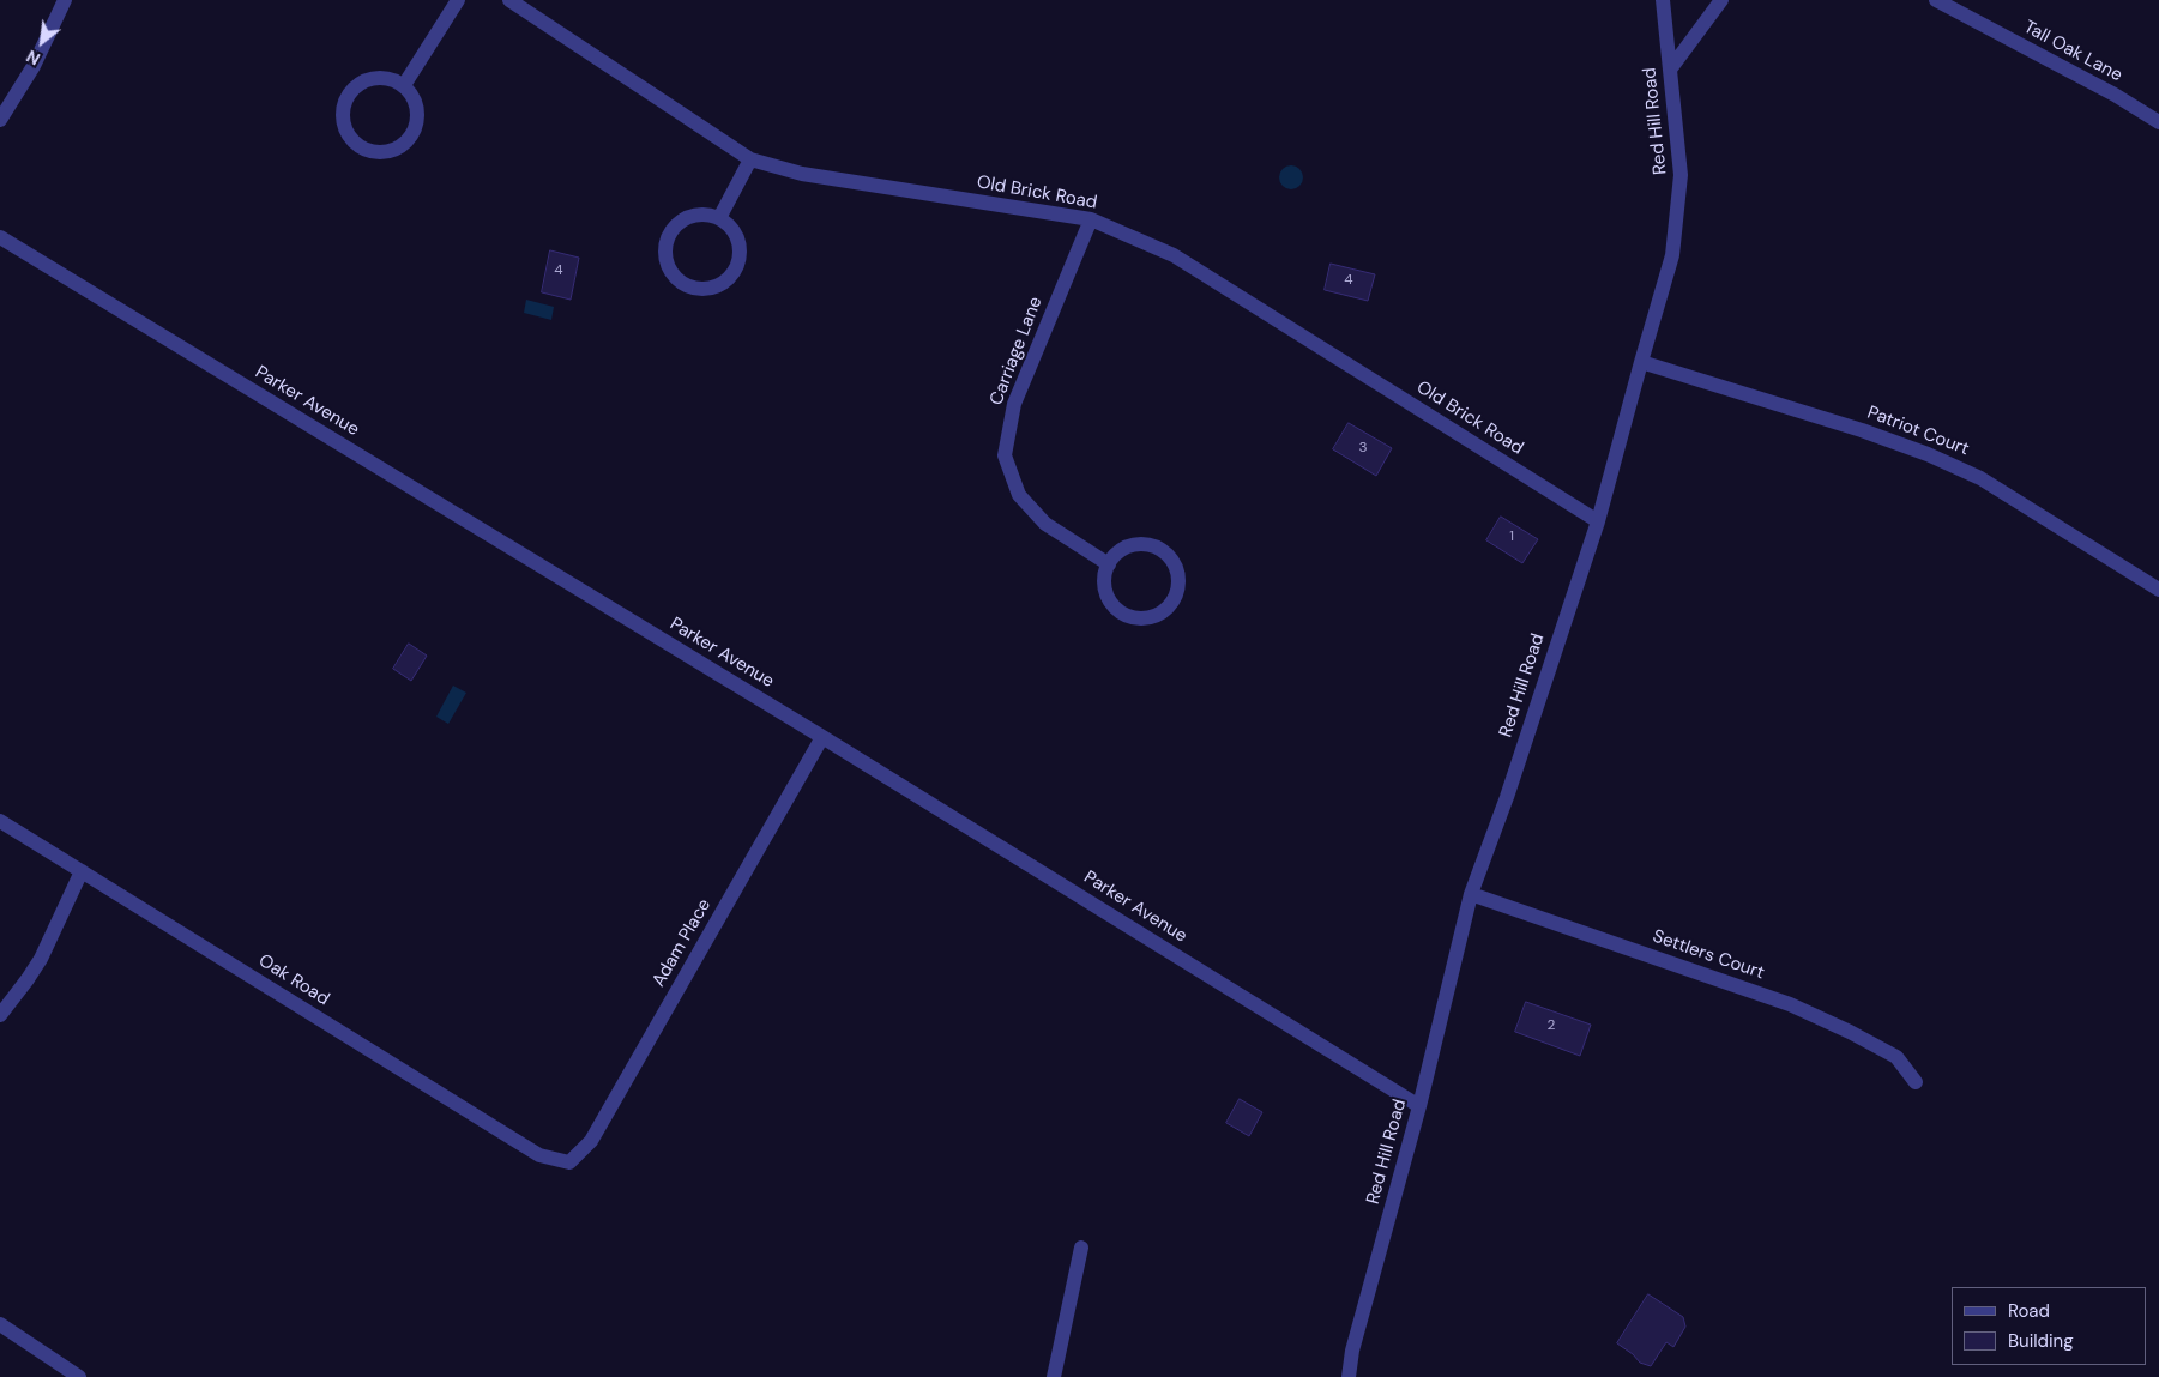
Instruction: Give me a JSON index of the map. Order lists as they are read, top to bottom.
{
  "streets": {
    "street": [
      "Tall Oak Lane",
      "Red Hill Road",
      "Old Brick Road",
      "Carriage Lane",
      "Parker Avenue",
      "Patriot Court",
      "Adam Place",
      "Settlers Court",
      "Oak Road"
    ]
  },
  "crossings": [
    ["Red Hill Road", "Old Brick Road"],
    ["Red Hill Road", "Parker Avenue"],
    ["Red Hill Road", "Patriot Court"],
    ["Red Hill Road", "Settlers Court"],
    ["Old Brick Road", "Carriage Lane"],
    ["Parker Avenue", "Adam Place"],
    ["Adam Place", "Oak Road"]
  ],
  "house_numbers": [
    "4",
    "4",
    "3",
    "1",
    "2"
  ],
  "legend": ["Road", "Building"],
  "north": "bottom left"
}
